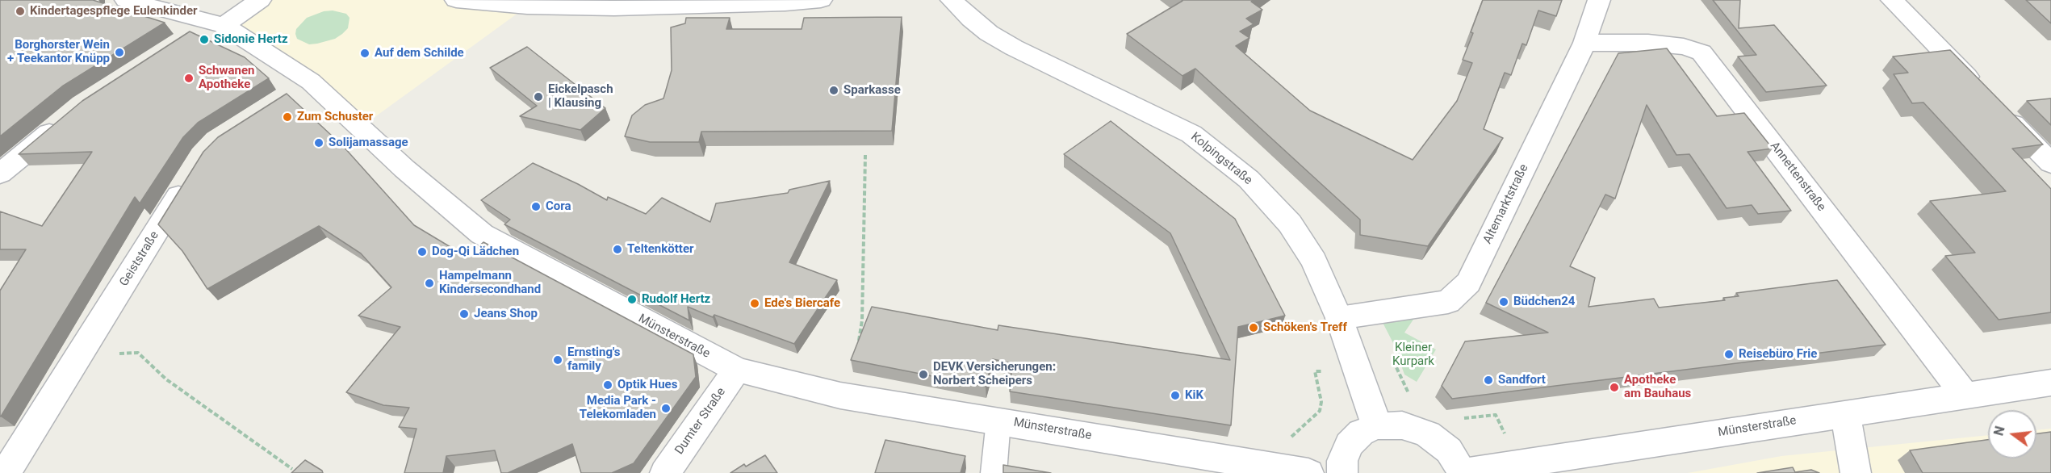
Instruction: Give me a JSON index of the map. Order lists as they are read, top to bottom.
{
  "streets": {
    "street": [
      "Kolpingstraße",
      "Annettenstraße",
      "Altemarktstraße",
      "Geiststraße",
      "Münsterstraße",
      "Dumter Straße"
    ]
  },
  "crossings": [
    ["Kolpingstraße", "Altemarktstraße"],
    ["Kolpingstraße", "Münsterstraße"],
    ["Annettenstraße", "Altemarktstraße"],
    ["Annettenstraße", "Münsterstraße"],
    ["Münsterstraße", "Dumter Straße"]
  ],
  "parks": ["Kleiner Kurpark"],
  "places": [
    "Kindertagespflege Eulenkinder",
    "Sidonie Hertz",
    "Borghorster Wein + Teekantor Knüpp",
    "Auf dem Schilde",
    "Schwanen Apotheke",
    "Sparkasse",
    "Eickelpasch | Klausing",
    "Zum Schuster",
    "Solijamassage",
    "Cora",
    "Teltenkötter",
    "Dog-Qi Lädchen",
    "Hampelmann Kindersecondhand",
    "Rudolf Hertz",
    "Büdchen24",
    "Ede's Biercafe",
    "Jeans Shop",
    "Schöken's Treff",
    "Reisebüro Frie",
    "Ernsting's family",
    "DEVK Versicherungen: Norbert Scheipers",
    "Sandfort",
    "Optik Hues",
    "Apotheke am Bauhaus",
    "KiK",
    "Media Park - Telekomladen"
  ],
  "north": "left"
}
